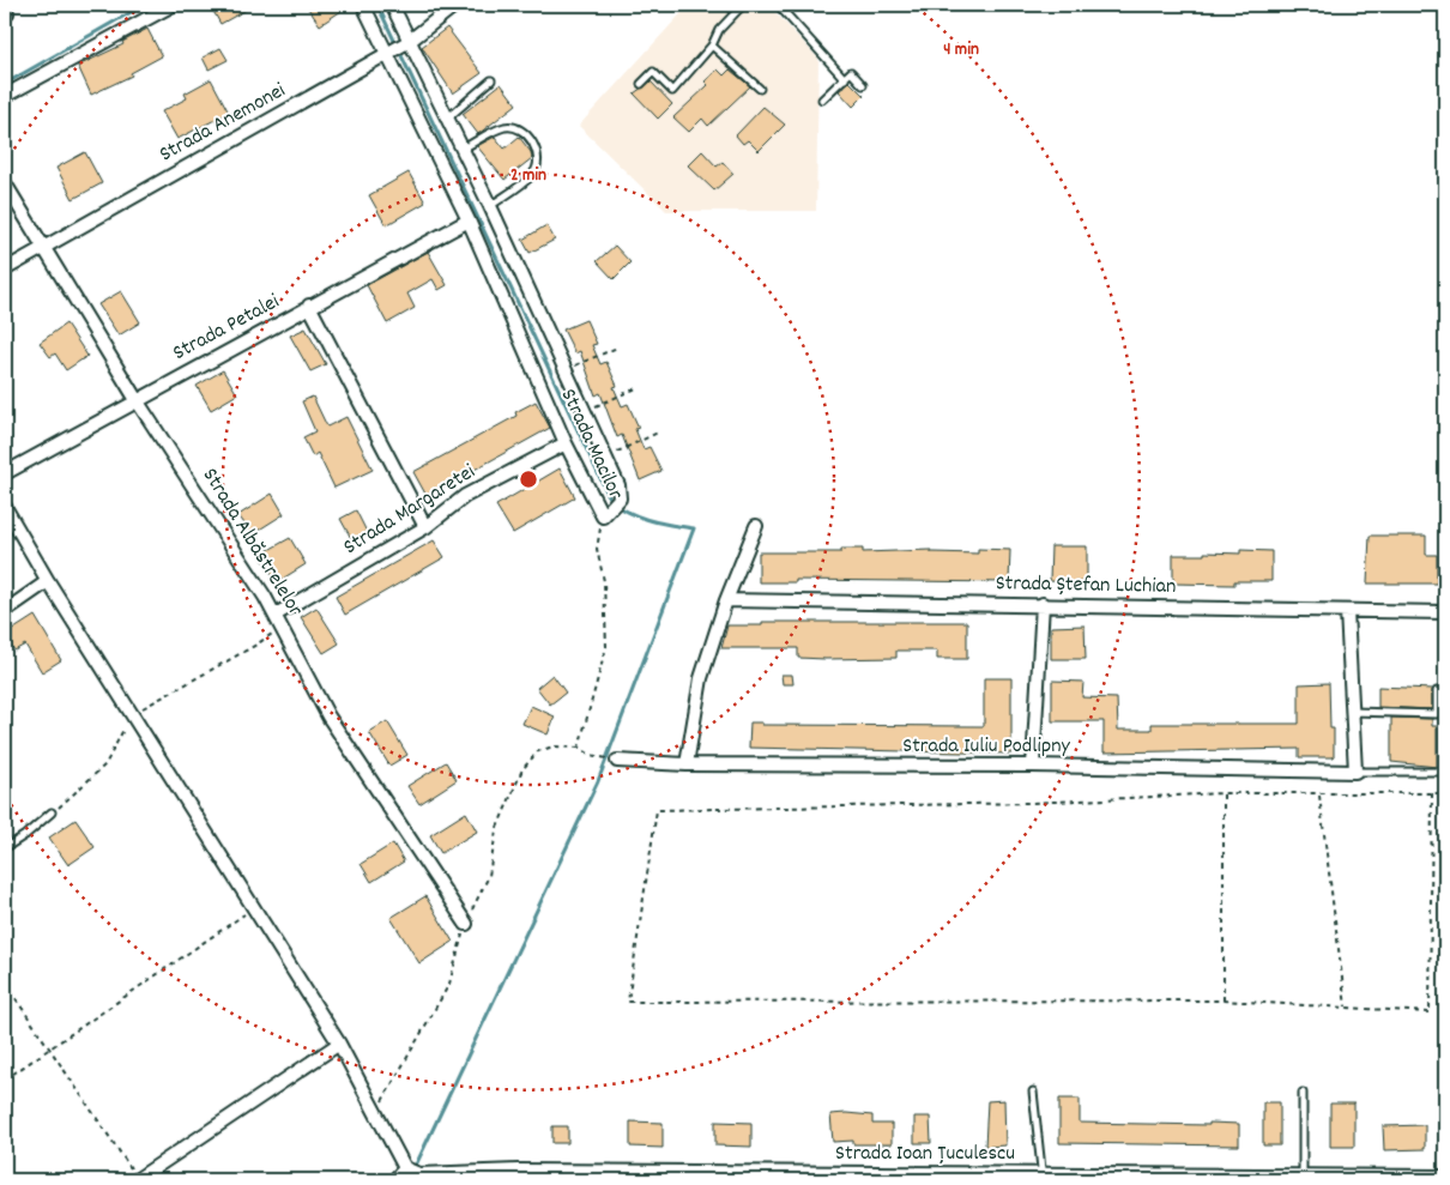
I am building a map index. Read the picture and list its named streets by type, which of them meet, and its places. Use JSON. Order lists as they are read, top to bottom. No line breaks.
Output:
{"streets":{"street":["Strada Anemonei","Strada Petalei","Strada Macilor","Strada Margaretei","Strada Albăstrelelor","Strada Ștefan Luchian","Strada Iuliu Podlipny","Strada Ioan Țuculescu"]},"crossings":[["Strada Anemonei","Strada Macilor"],["Strada Anemonei","Strada Albăstrelelor"],["Strada Petalei","Strada Macilor"],["Strada Petalei","Strada Albăstrelelor"],["Strada Macilor","Strada Margaretei"],["Strada Margaretei","Strada Albăstrelelor"]],"rings":["4 min","2 min"]}
